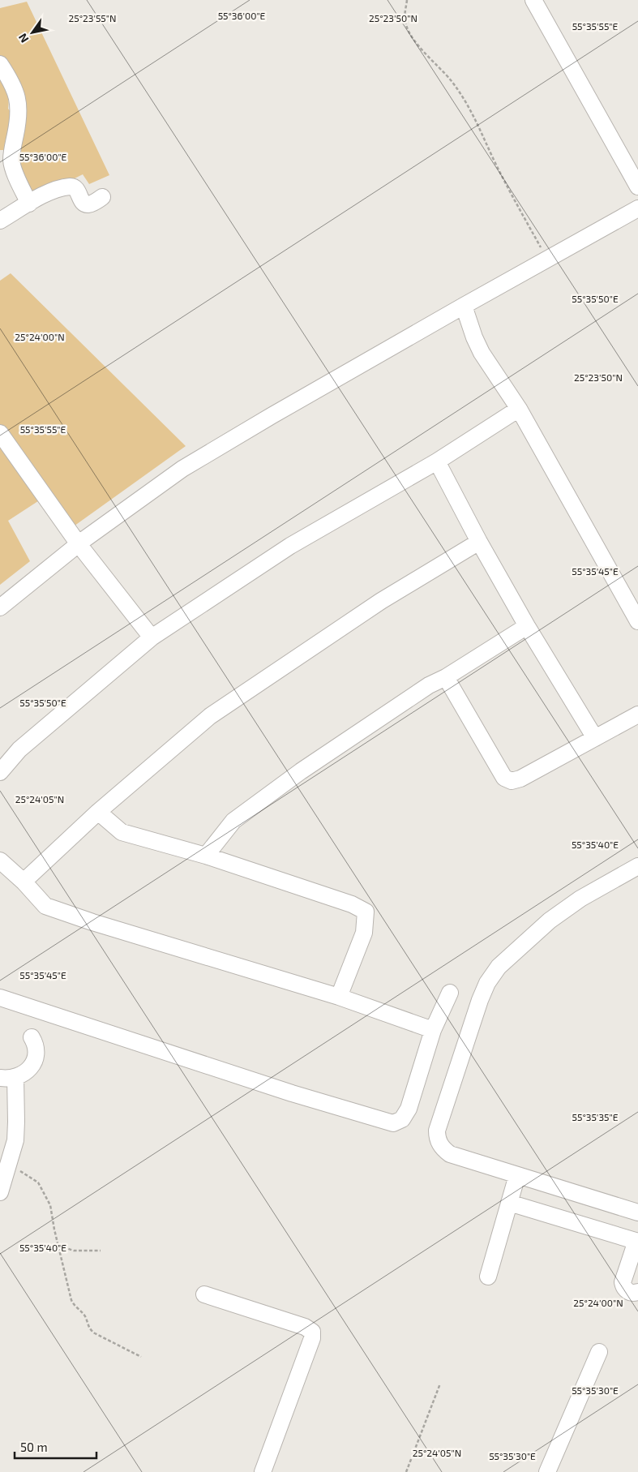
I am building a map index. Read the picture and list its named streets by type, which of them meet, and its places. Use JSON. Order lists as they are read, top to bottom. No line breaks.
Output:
{"scale_bar":"50 m","north":"bottom left","coordinates":["55°36'00\"E","25°23'55\"N","25°23'50\"N","55°35'55\"E","55°35'50\"E","25°24'00\"N","55°35'45\"E","25°24'05\"N","55°35'40\"E","55°35'35\"E","55°35'30\"E"]}
